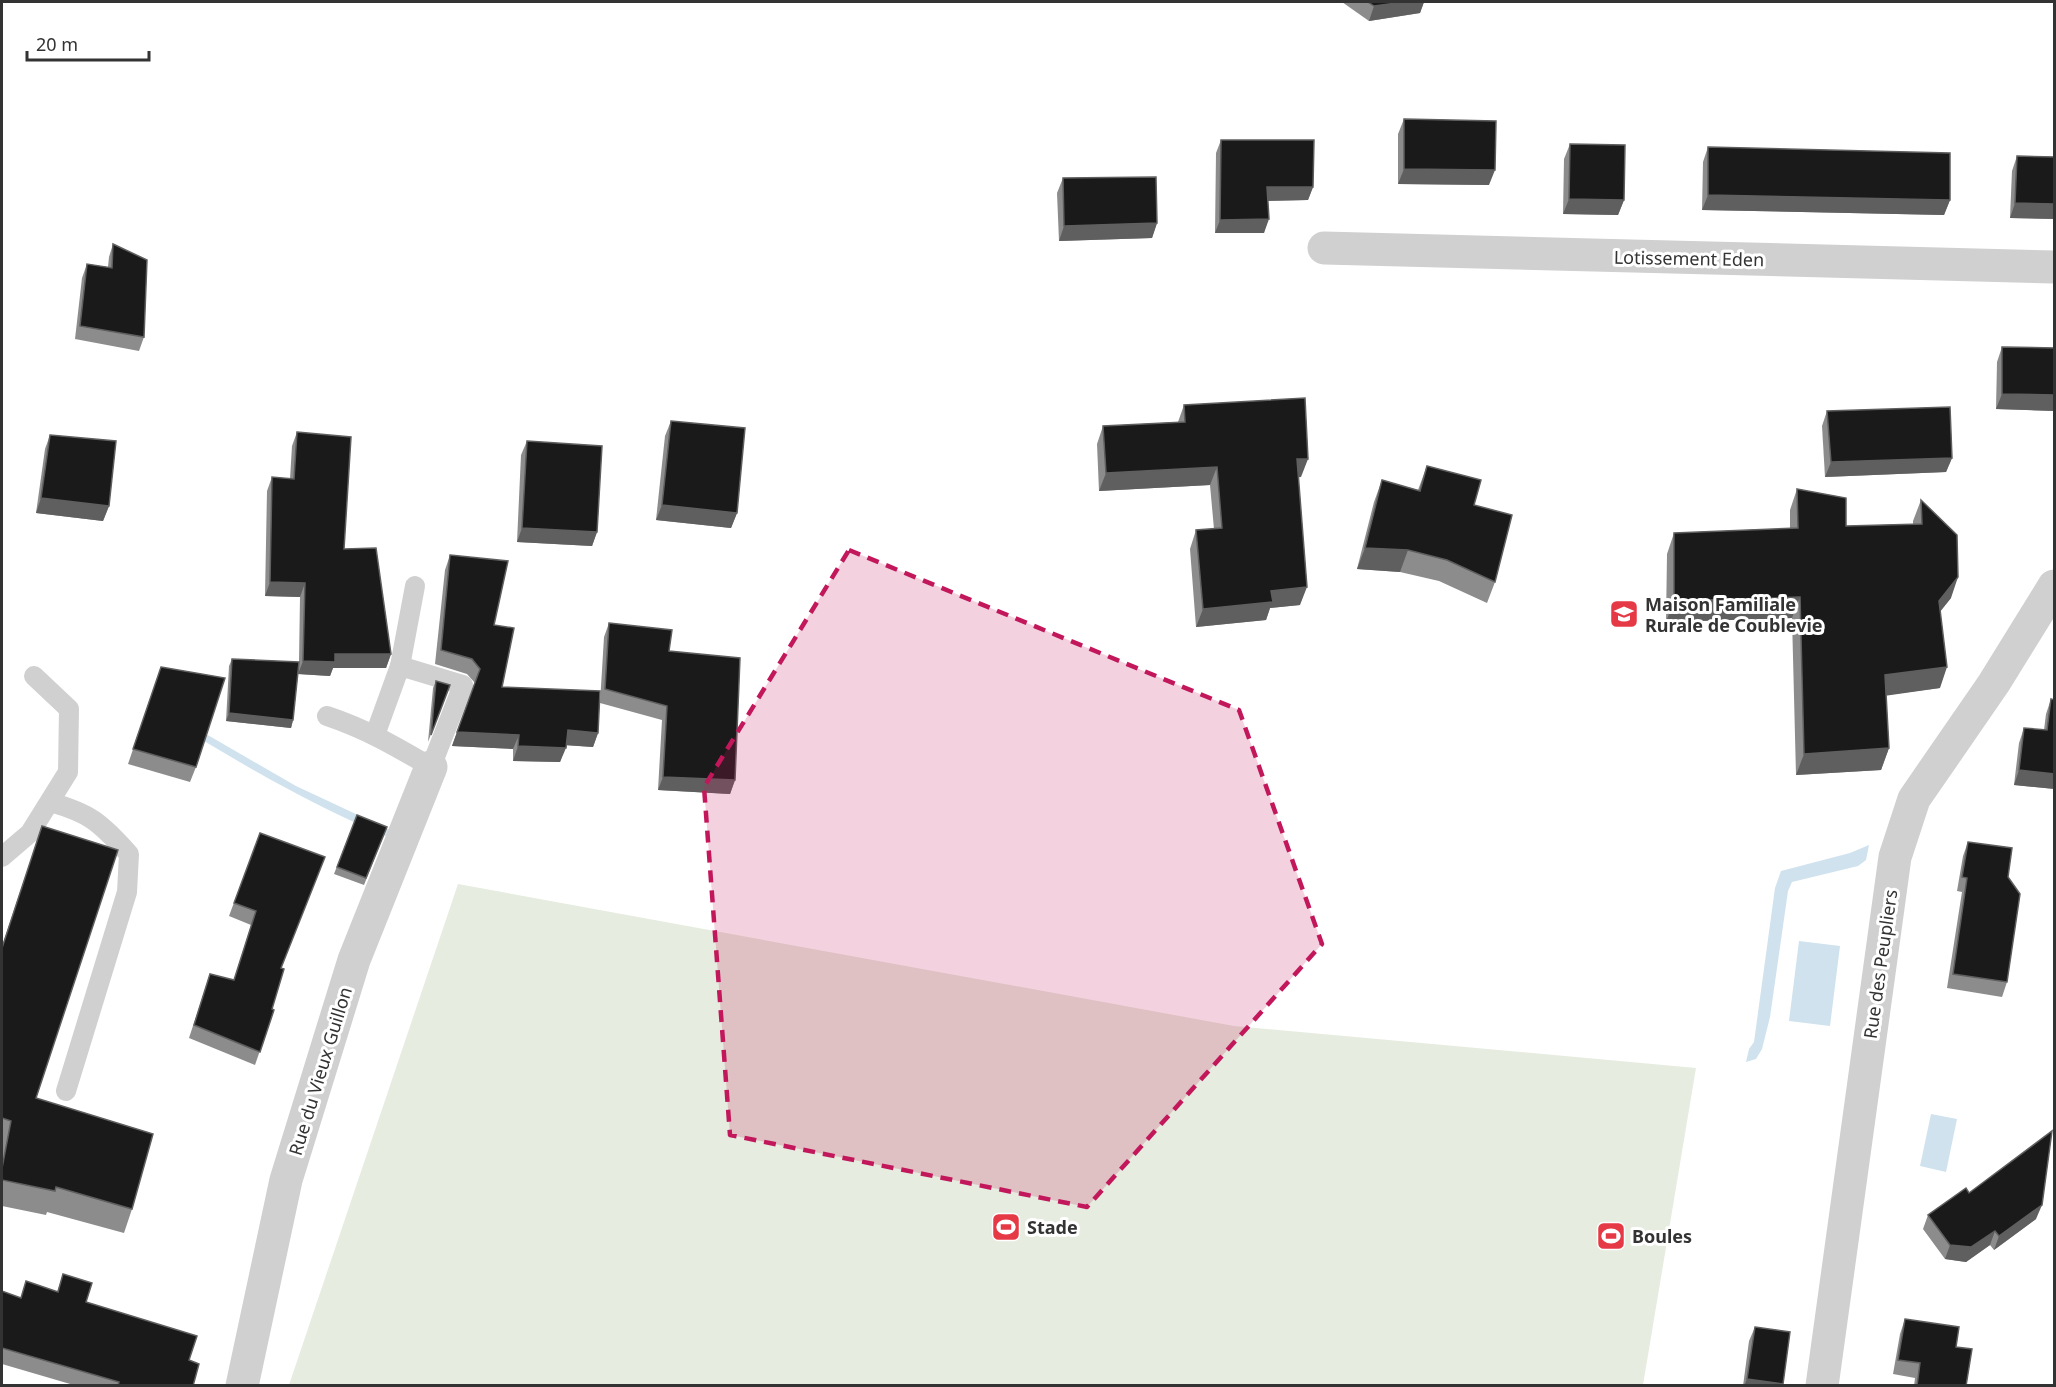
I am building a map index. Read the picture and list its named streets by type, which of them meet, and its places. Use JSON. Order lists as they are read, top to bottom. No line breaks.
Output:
{"streets":{"street":["Lotissement Eden","Rue des Peupliers","Rue du Vieux Guillon"]},"places":{"school or university":["Maison Familiale Rurale de Coublevie"],"sports":["Stade","Boules"]},"scale_bar":"20 m"}
